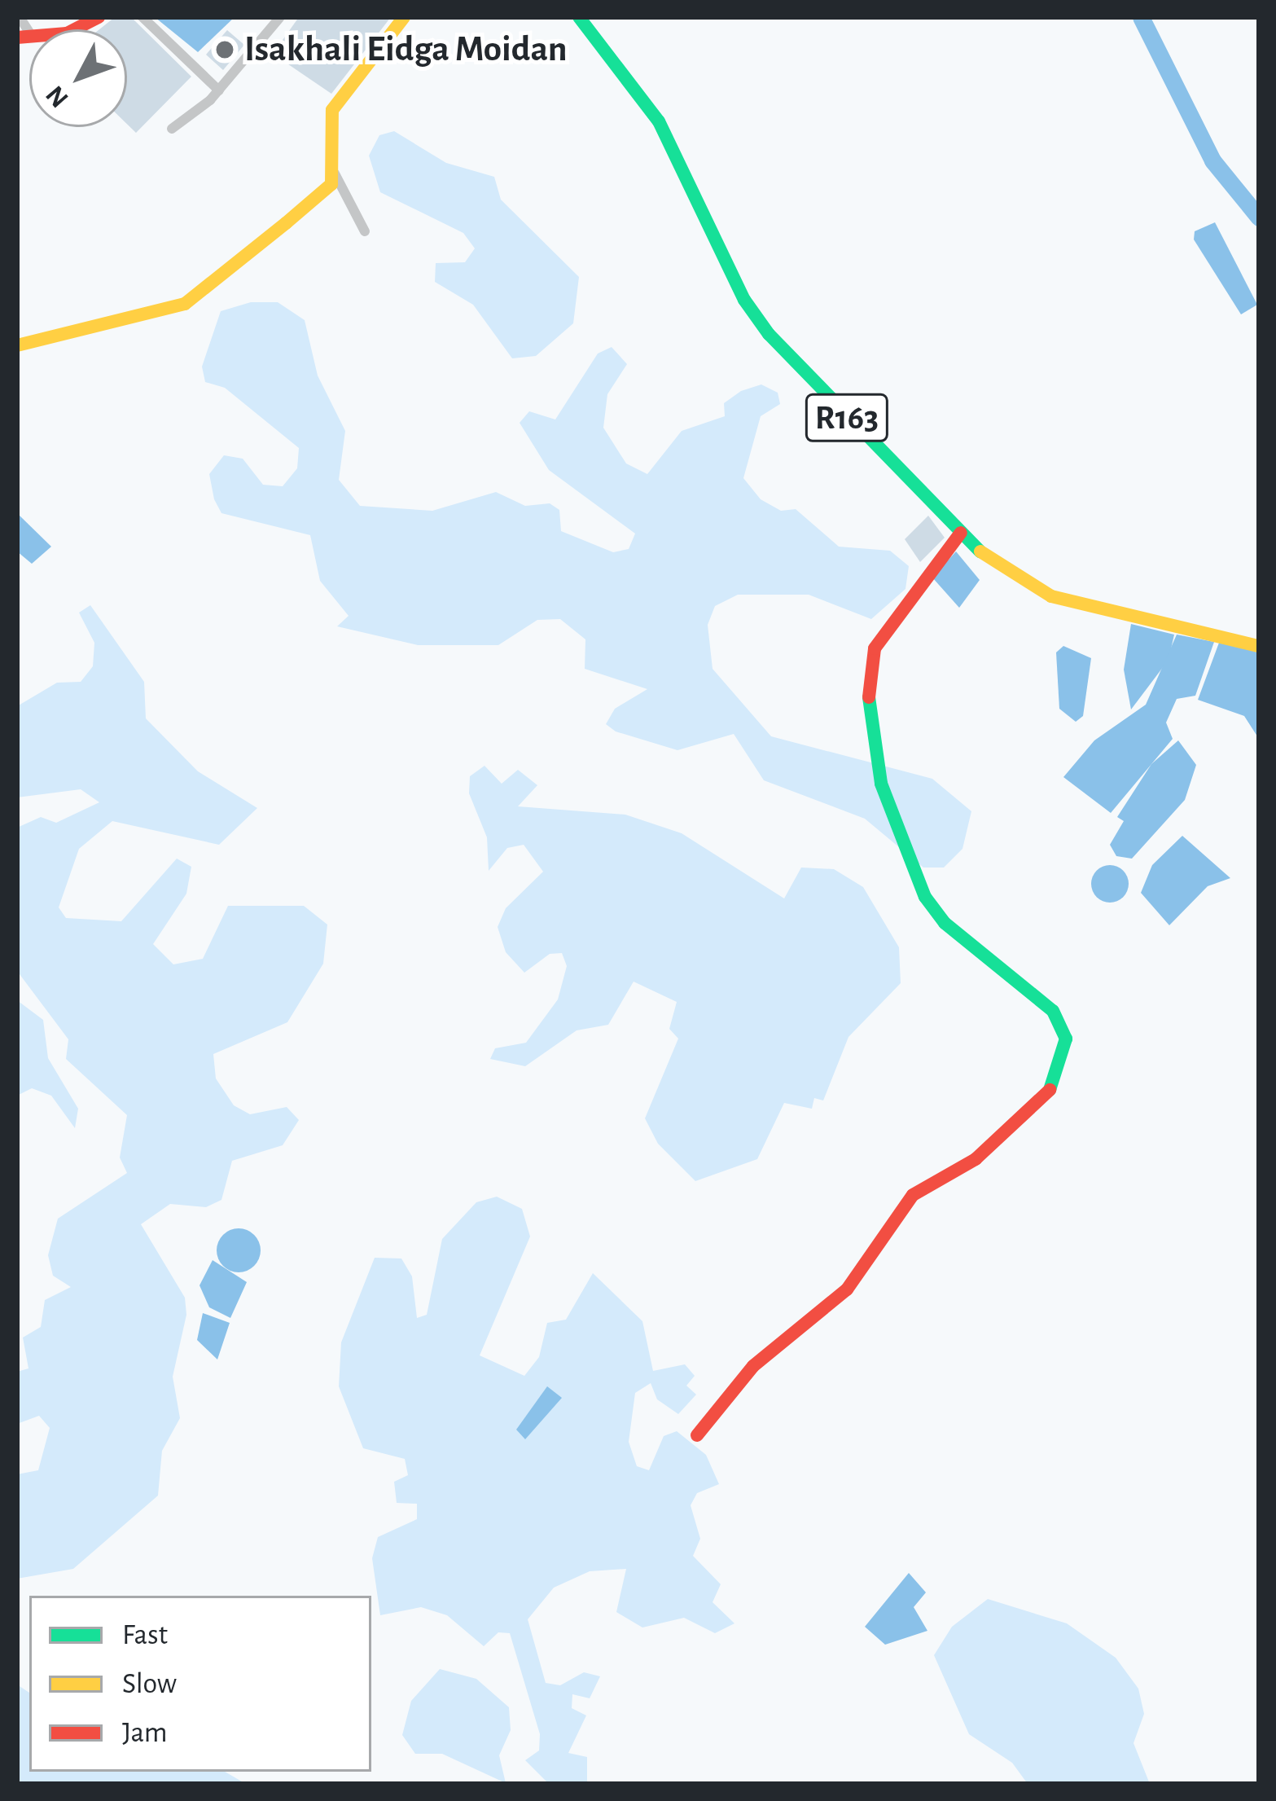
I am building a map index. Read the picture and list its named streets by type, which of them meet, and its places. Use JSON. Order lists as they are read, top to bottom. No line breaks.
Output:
{"streets":{"street":["R163"]},"places":["Isakhali Eidga Moidan"],"legend":["Fast","Slow","Jam"],"north":"bottom left"}
